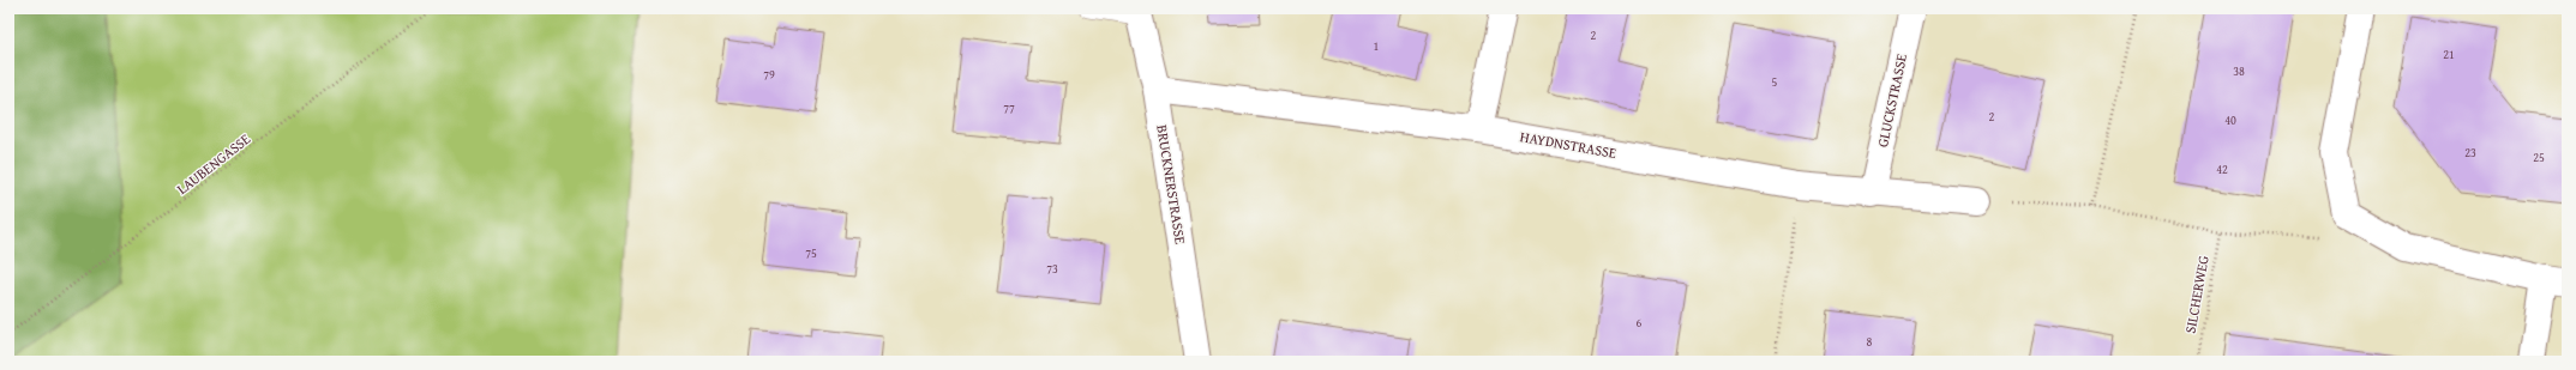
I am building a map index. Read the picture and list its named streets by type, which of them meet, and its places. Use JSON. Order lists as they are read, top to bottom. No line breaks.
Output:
{"streets":{"street":["GLUCKSTRASSE","HAYDNSTRASSE","BRUCKNERSTRASSE"],"path":["LAUBENGASSE","SILCHERWEG"]},"crossings":[["GLUCKSTRASSE","HAYDNSTRASSE"],["HAYDNSTRASSE","BRUCKNERSTRASSE"]],"house_numbers":["2","1","21","38","79","5","77","2","40","23","25","42","75","73","6","8"]}
